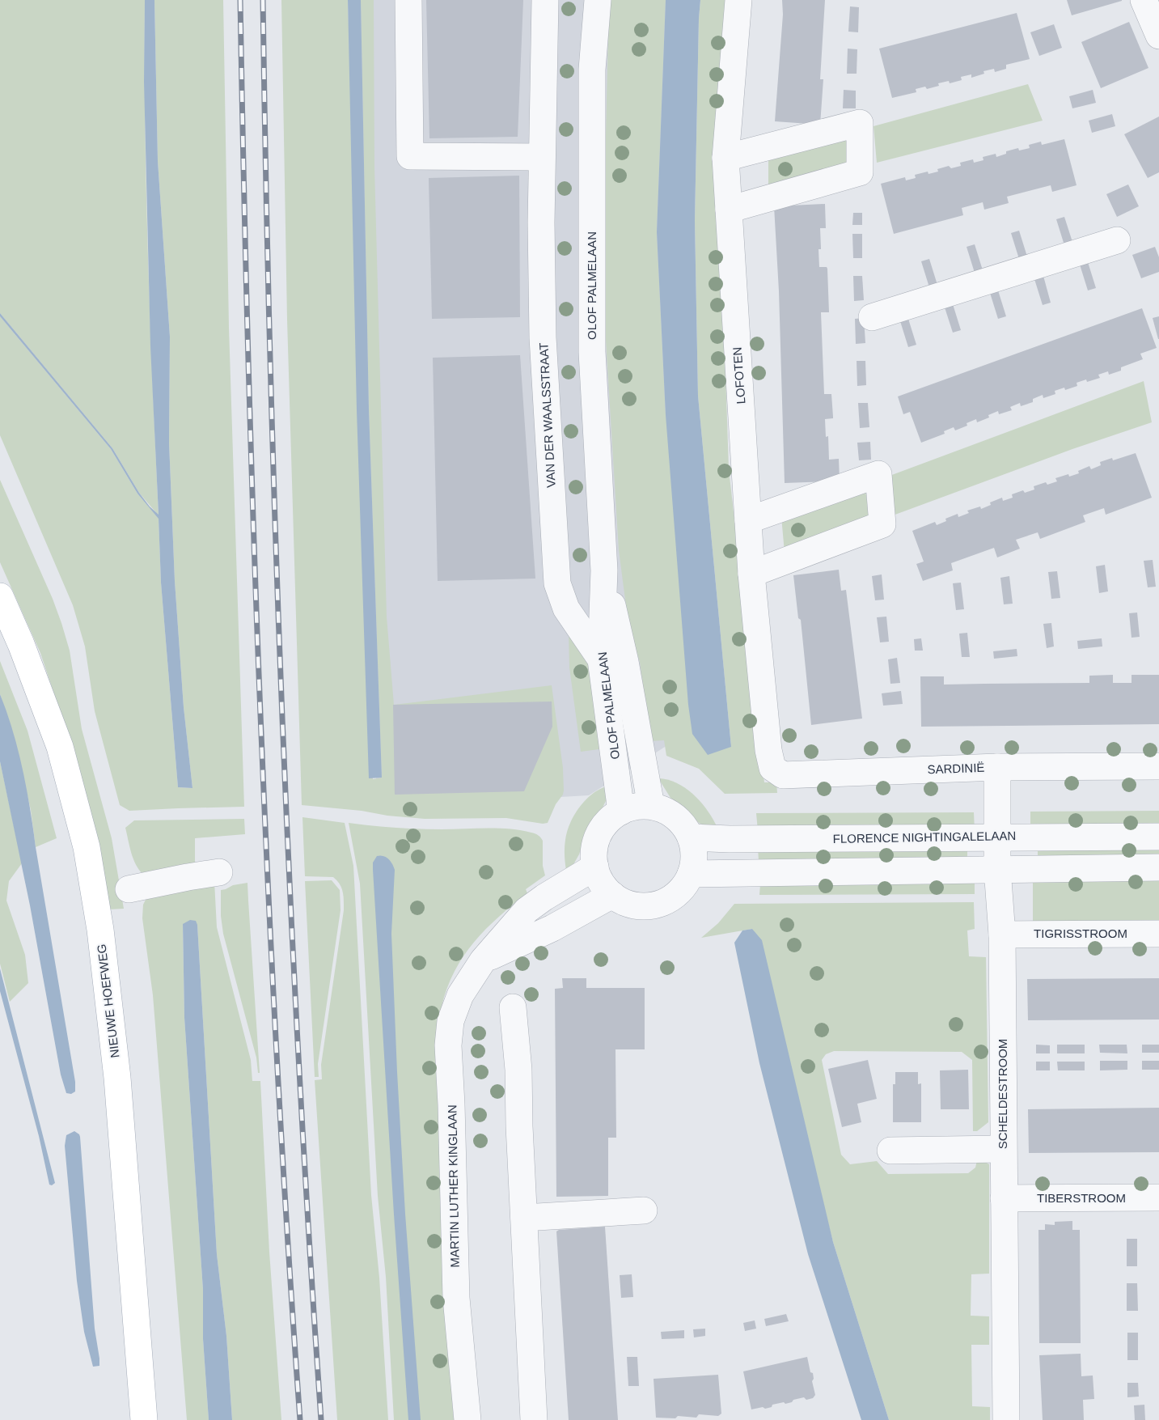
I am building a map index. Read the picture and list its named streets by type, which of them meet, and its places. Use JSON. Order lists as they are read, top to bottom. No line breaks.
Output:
{"streets":{"main road":["NIEUWE HOEFWEG"],"street":["OLOF PALMELAAN","LOFOTEN","VAN DER WAALSSTRAAT","SARDINIË","FLORENCE NIGHTINGALELAAN","TIGRISSTROOM","SCHELDESTROOM","MARTIN LUTHER KINGLAAN","TIBERSTROOM"]},"crossings":[["OLOF PALMELAAN","VAN DER WAALSSTRAAT"],["OLOF PALMELAAN","FLORENCE NIGHTINGALELAAN"],["OLOF PALMELAAN","MARTIN LUTHER KINGLAAN"],["LOFOTEN","SARDINIË"],["SARDINIË","SCHELDESTROOM"],["FLORENCE NIGHTINGALELAAN","SCHELDESTROOM"],["FLORENCE NIGHTINGALELAAN","MARTIN LUTHER KINGLAAN"],["TIGRISSTROOM","SCHELDESTROOM"],["SCHELDESTROOM","TIBERSTROOM"]]}
